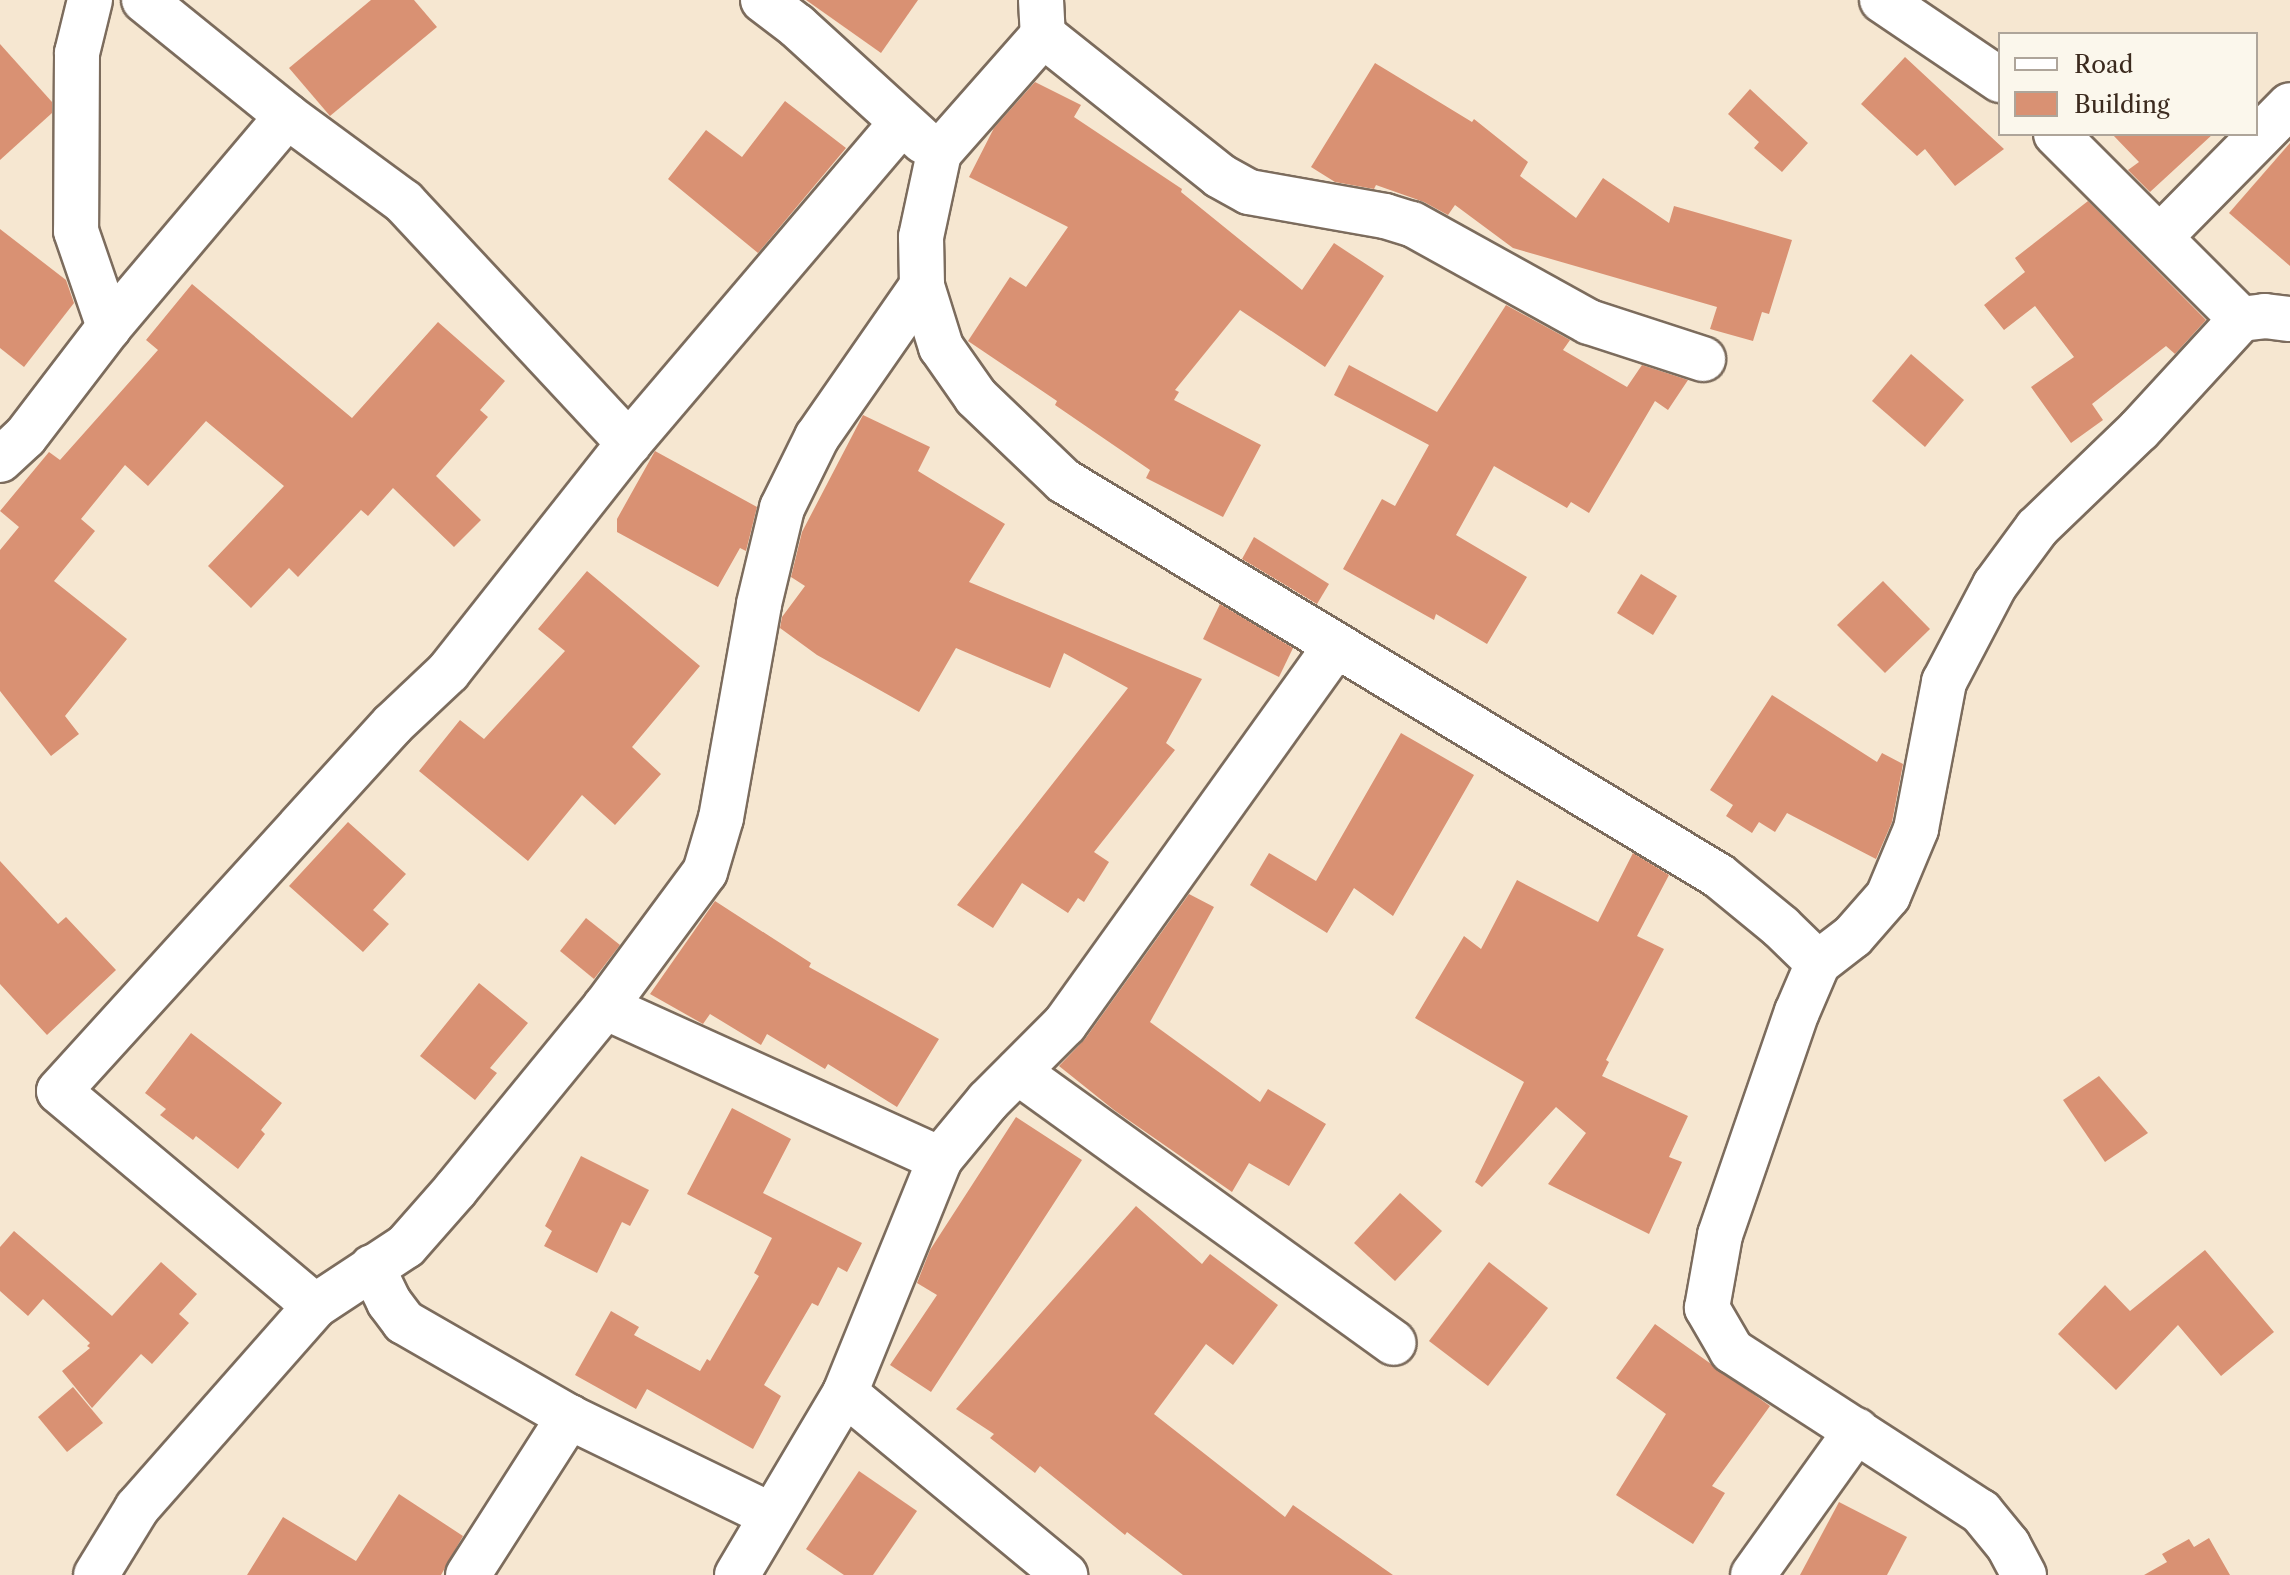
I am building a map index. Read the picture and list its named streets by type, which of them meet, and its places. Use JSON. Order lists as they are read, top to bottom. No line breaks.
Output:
{"legend":["Road","Building"]}
